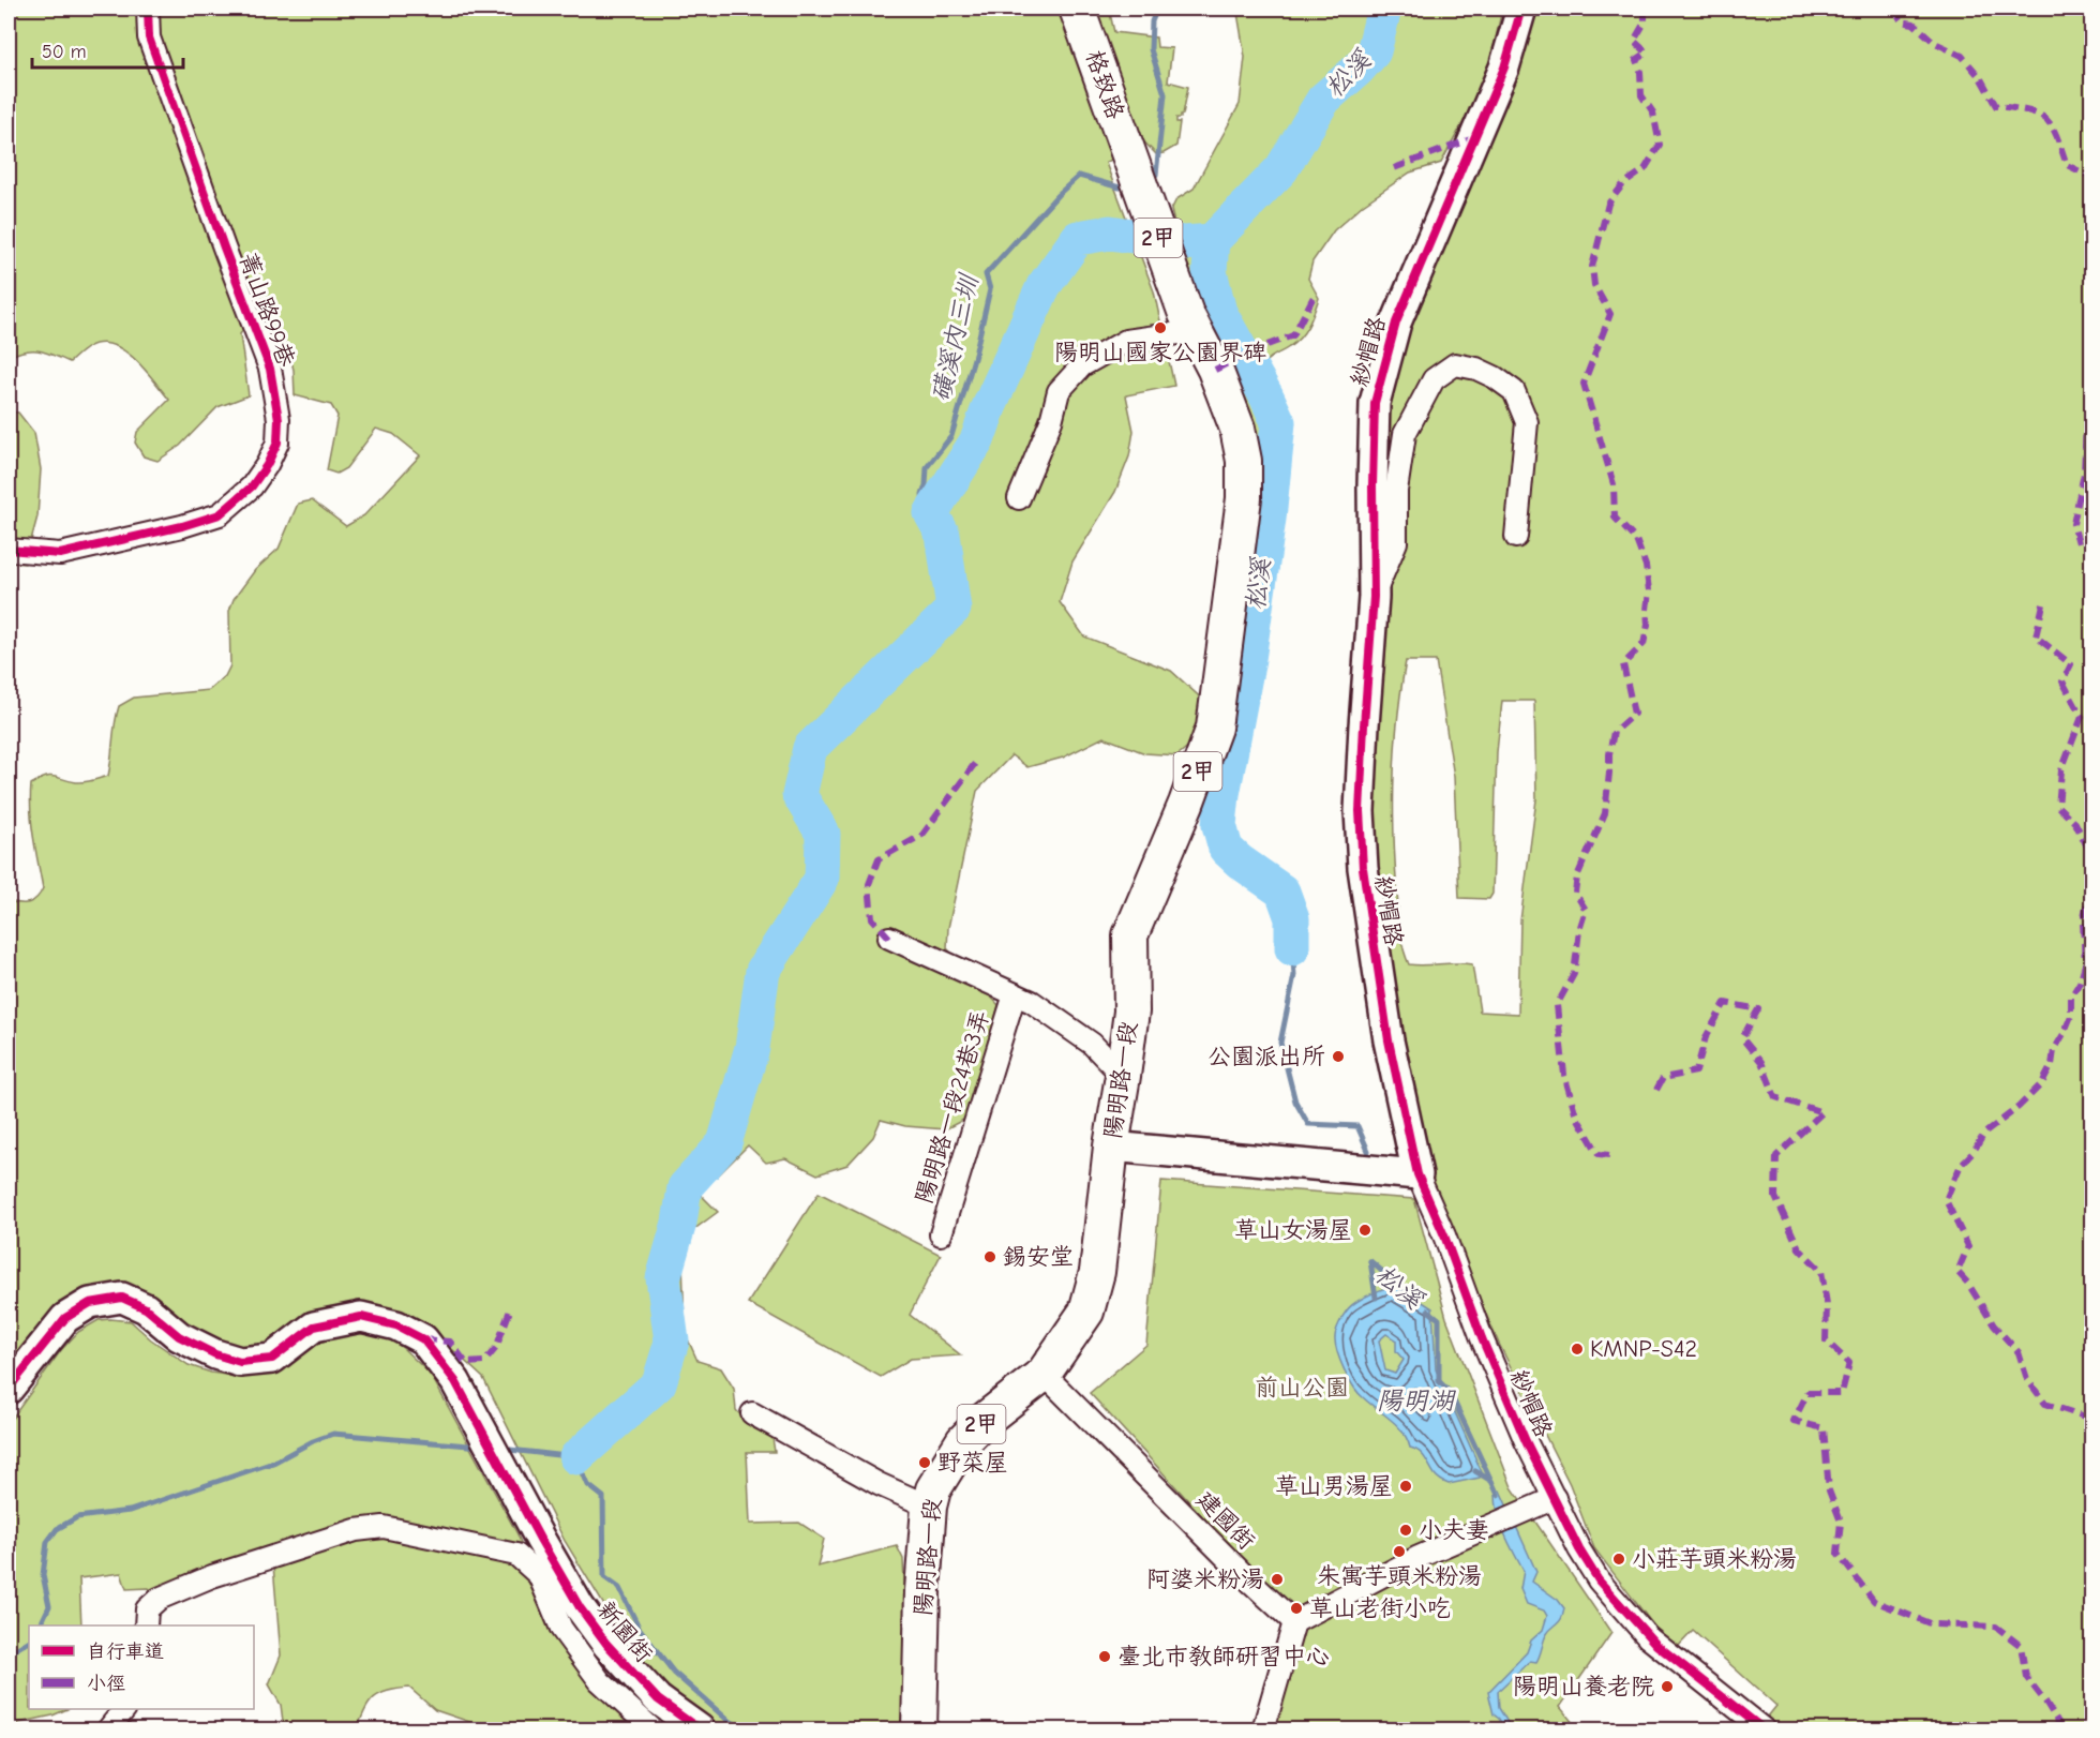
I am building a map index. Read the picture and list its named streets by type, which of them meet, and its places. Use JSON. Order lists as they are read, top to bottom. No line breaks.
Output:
{"streets":{"main road":["格致路","2甲","陽明路一段"],"street":["菁山路99巷","紗帽路","陽明路一段24巷3弄","建國街","新園街"]},"crossings":[["格致路","陽明路一段"],["陽明路一段","建國街"]],"water":["松溪","磺溪內三圳","陽明湖"],"parks":["前山公園"],"places":["陽明山國家公園界碑","公園派出所","草山女湯屋","錫安堂","KMNP-S42","野菜屋","草山男湯屋","小夫妻","朱寓芋頭米粉湯","小莊芋頭米粉湯","阿婆米粉湯","草山老街小吃","臺北市教師研習中心","陽明山養老院"],"legend":["自行車道","小徑"],"scale_bar":"50 m"}
